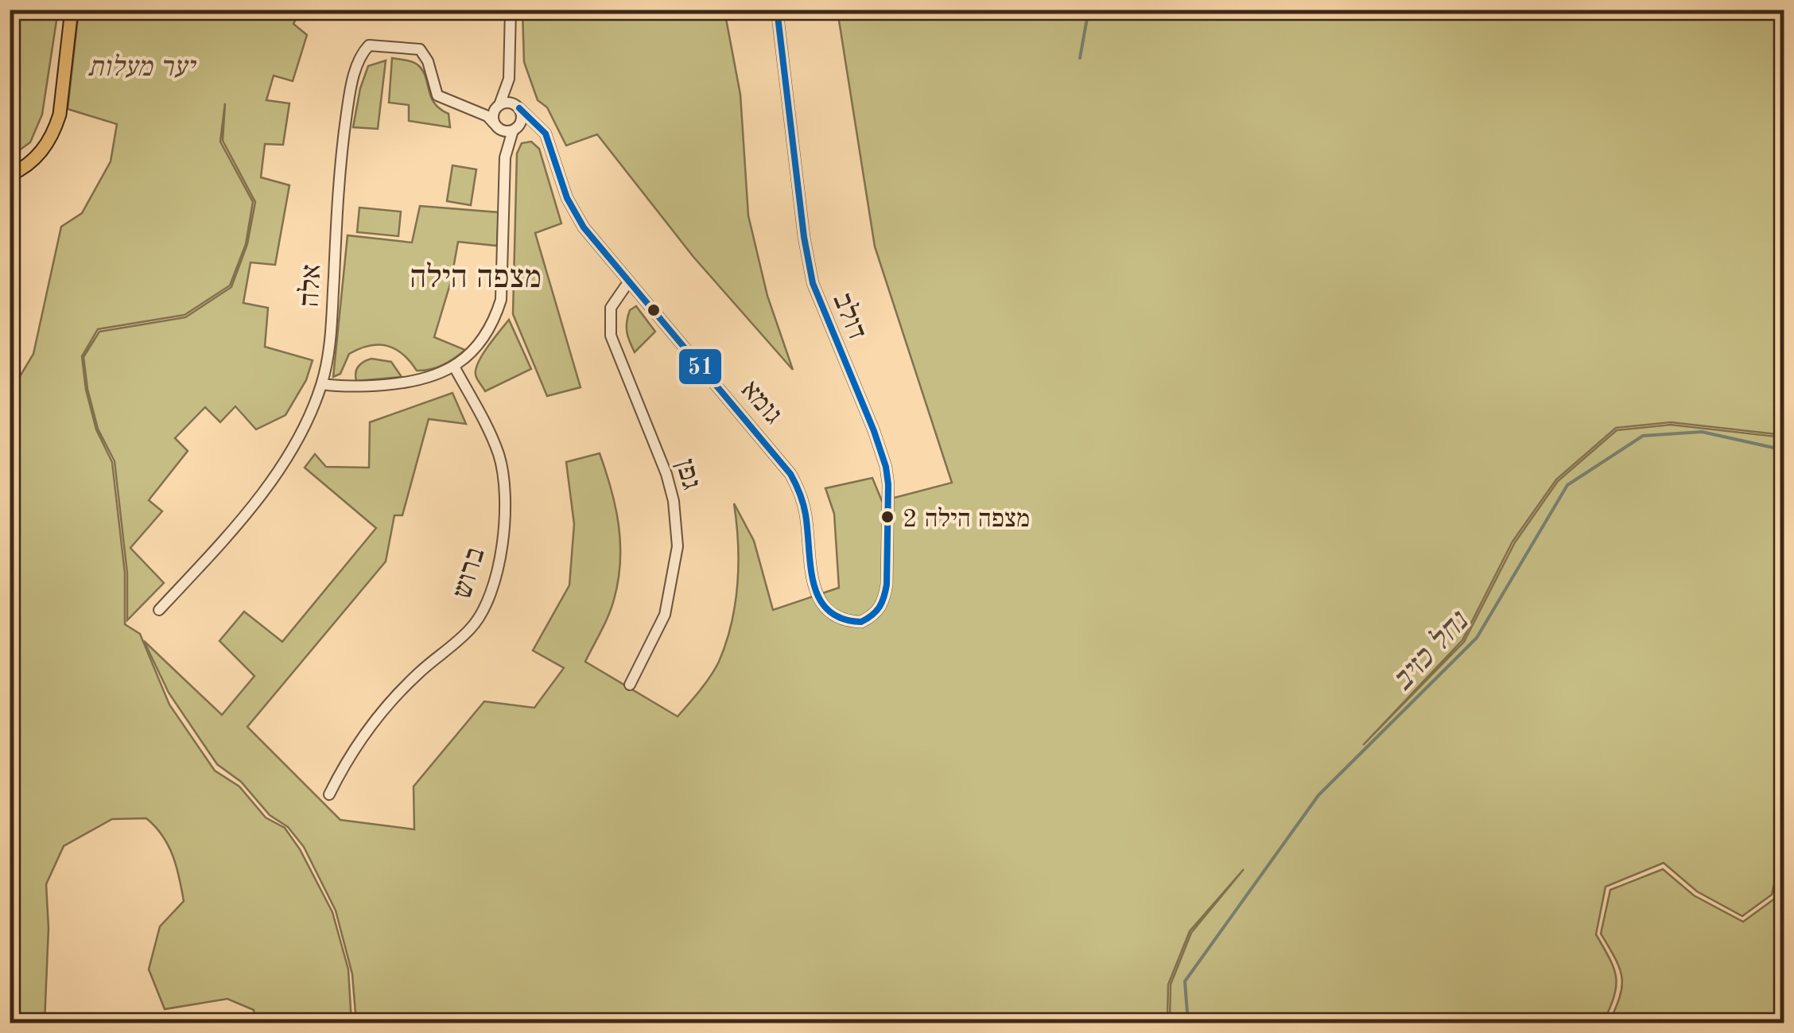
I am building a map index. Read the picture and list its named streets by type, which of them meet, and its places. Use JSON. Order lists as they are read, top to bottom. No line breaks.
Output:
{"streets":{"street":["אלה","דולב","גומא","גפן","ברוש"]},"crossings":[["דולב","גומא"],["גומא","גפן"]],"districts":["מצפה הילה"],"water":["נחל כזיב"],"parks":["יער מעלות"],"places":["מצפה הילה 2"],"lines":["transit line 51"]}
